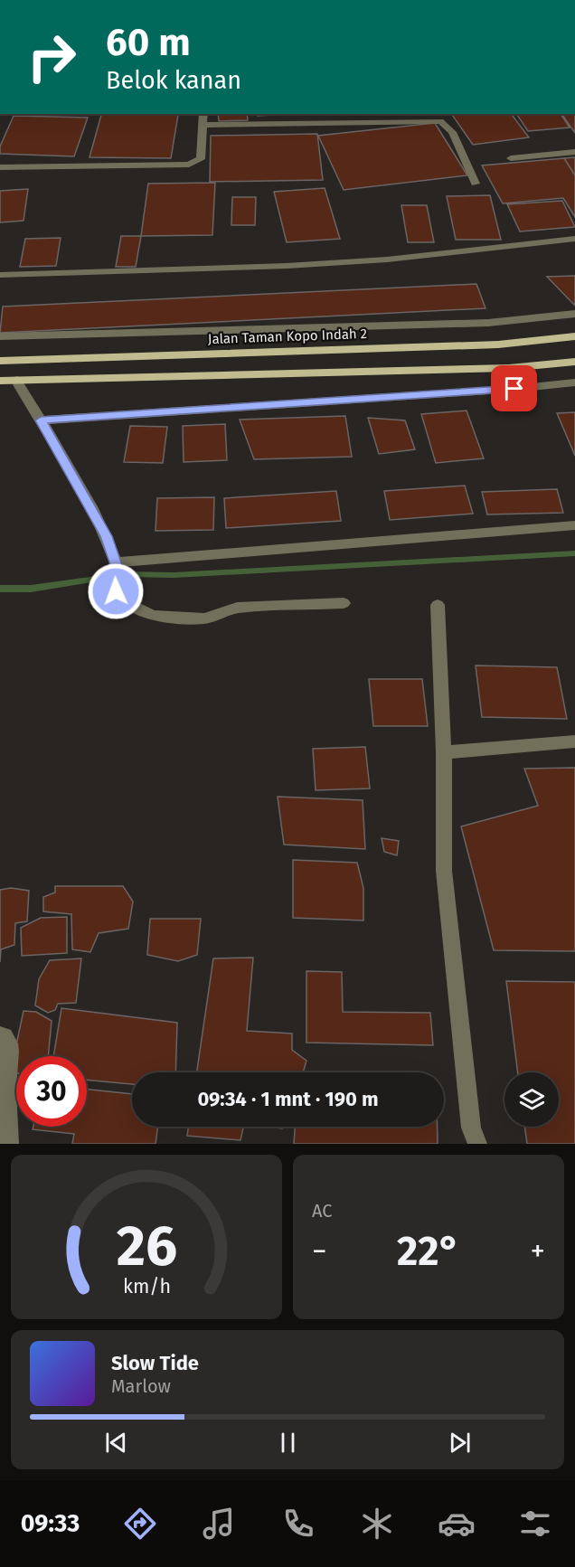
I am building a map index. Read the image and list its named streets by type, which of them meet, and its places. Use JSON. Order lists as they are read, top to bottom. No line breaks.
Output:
{"streets":{"main road":["Jalan Taman Kopo Indah 2"]},"page":{"turn":["60 m","Belok kanan"],"limit":"30","trip":"09:34 · 1 mnt · 190 m","tile":"AC","heat":["−","22°","+"],"song":["Slow Tide","Marlow"],"tabs":"09:33","gauge":["26","km/h"]}}
